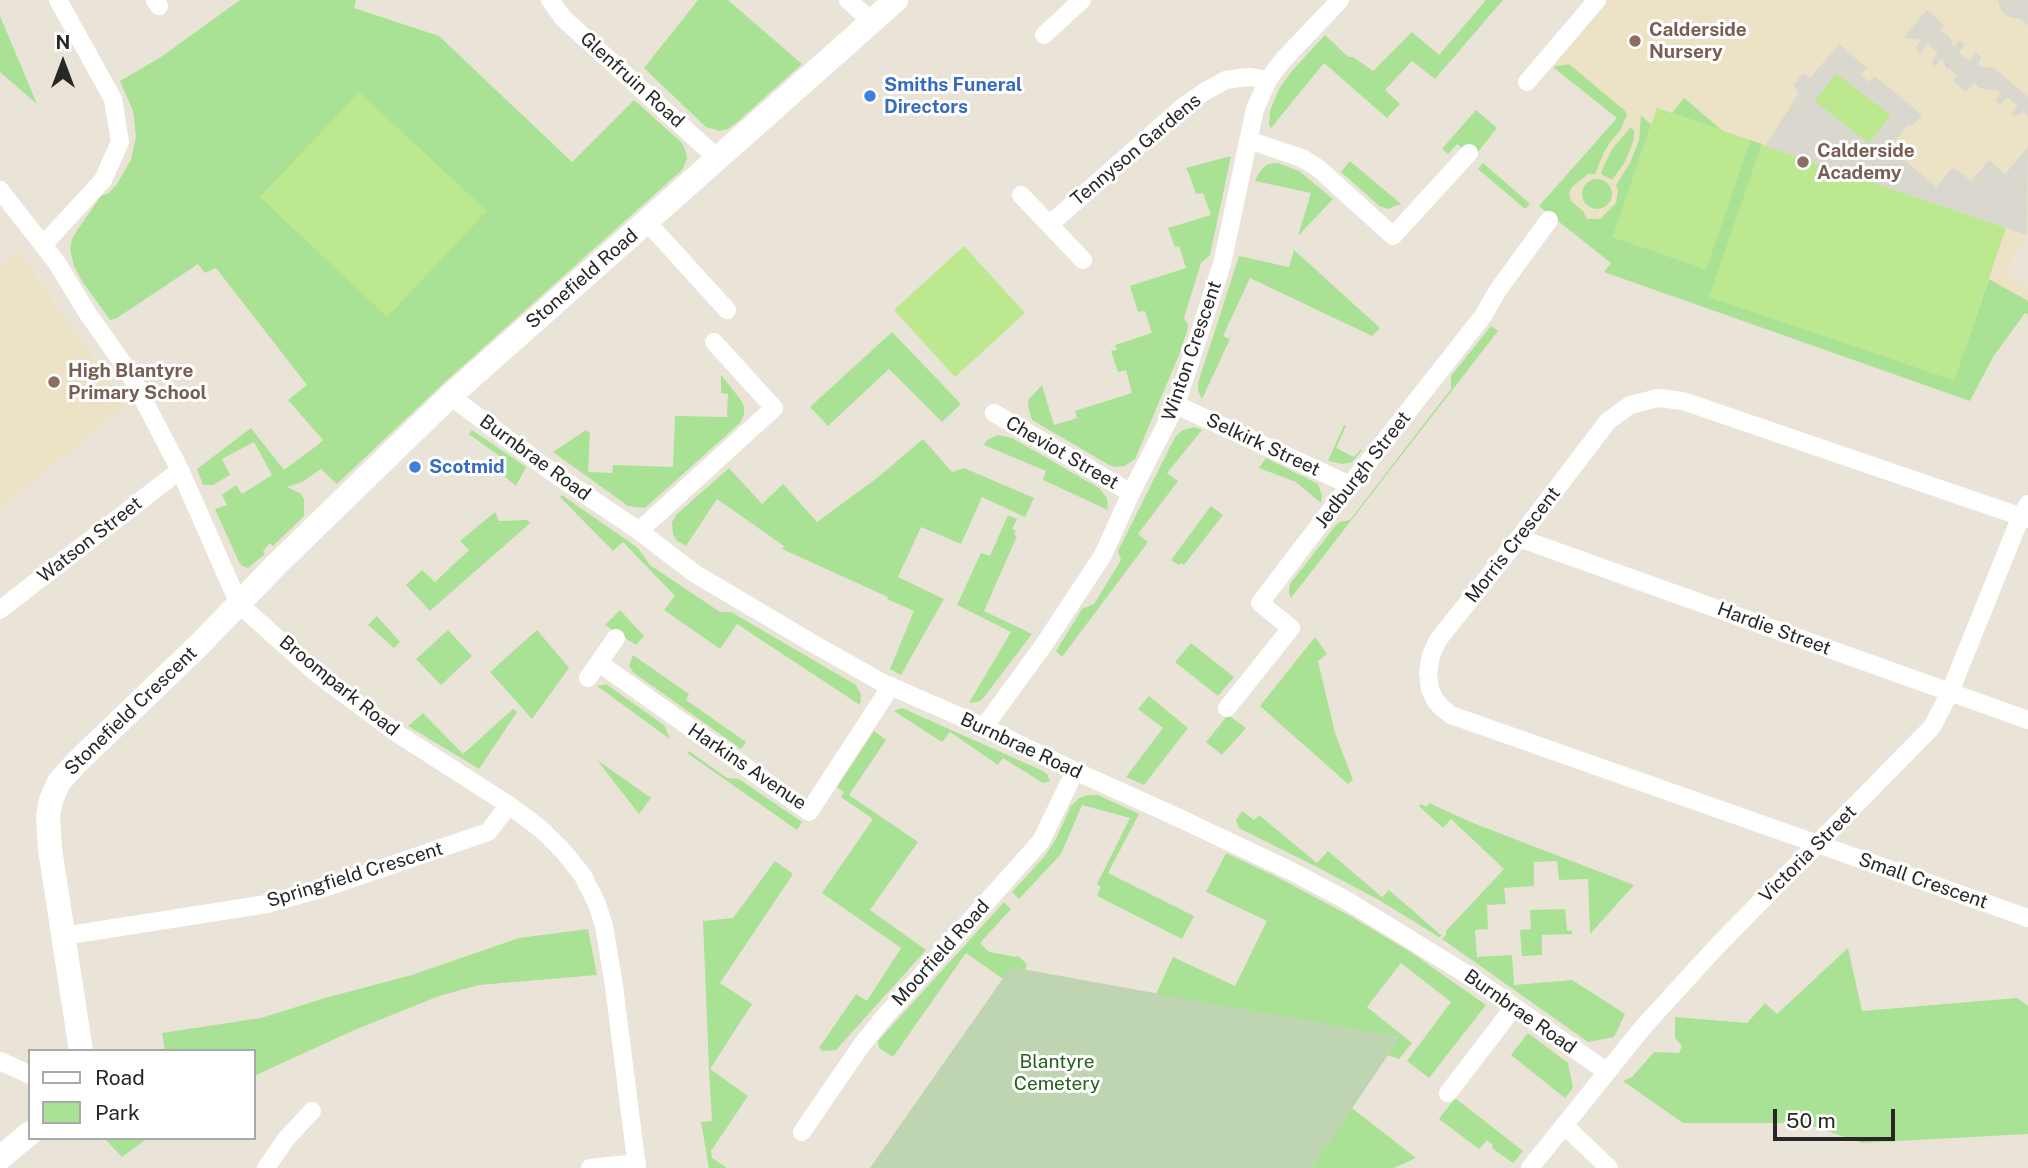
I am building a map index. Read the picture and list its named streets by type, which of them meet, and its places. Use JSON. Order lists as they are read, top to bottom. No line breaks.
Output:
{"streets":{"street":["Glenfruin Road","Tennyson Gardens","Stonefield Road","Winton Crescent","Selkirk Street","Cheviot Street","Burnbrae Road","Jedburgh Street","Watson Street","Morris Crescent","Hardie Street","Broompark Road","Stonefield Crescent","Harkins Avenue","Victoria Street","Springfield Crescent","Small Crescent","Moorfield Road"]},"crossings":[["Glenfruin Road","Stonefield Road"],["Tennyson Gardens","Winton Crescent"],["Stonefield Road","Burnbrae Road"],["Stonefield Road","Stonefield Crescent"],["Winton Crescent","Selkirk Street"],["Winton Crescent","Cheviot Street"],["Winton Crescent","Burnbrae Road"],["Selkirk Street","Jedburgh Street"],["Burnbrae Road","Harkins Avenue"],["Burnbrae Road","Victoria Street"],["Burnbrae Road","Moorfield Road"],["Watson Street","Broompark Road"],["Morris Crescent","Hardie Street"],["Morris Crescent","Victoria Street"],["Morris Crescent","Small Crescent"],["Hardie Street","Victoria Street"],["Broompark Road","Stonefield Crescent"],["Broompark Road","Springfield Crescent"],["Stonefield Crescent","Springfield Crescent"],["Victoria Street","Small Crescent"]],"parks":["Blantyre Cemetery"],"places":["Calderside Nursery","Smiths Funeral Directors","Calderside Academy","High Blantyre Primary School","Scotmid"],"legend":["Road","Park"],"scale_bar":"50 m","north":"top"}
